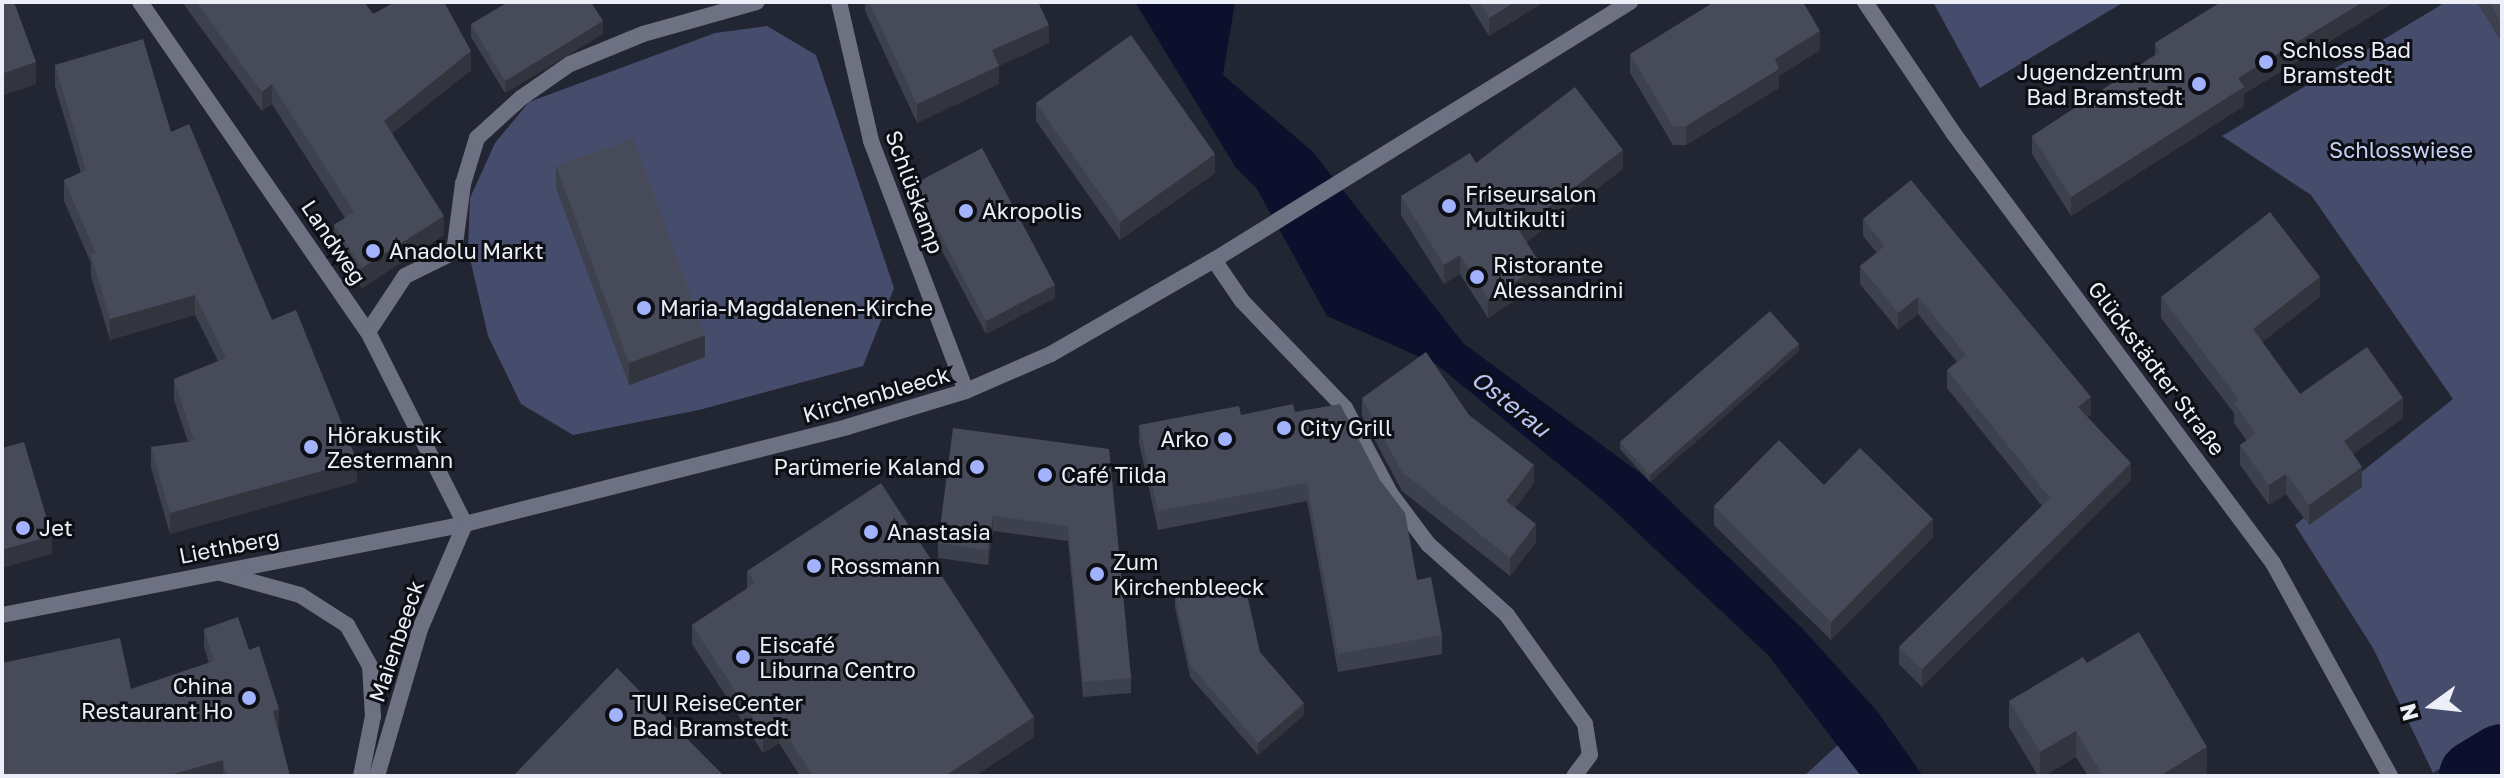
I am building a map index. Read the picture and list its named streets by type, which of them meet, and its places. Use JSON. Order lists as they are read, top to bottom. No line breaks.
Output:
{"streets":{"street":["Schlüskamp","Landweg","Glückstädter Straße","Kirchenbleeck","Liethberg","Maienbeeck"]},"crossings":[["Schlüskamp","Kirchenbleeck"],["Landweg","Kirchenbleeck"],["Landweg","Liethberg"],["Landweg","Maienbeeck"],["Kirchenbleeck","Liethberg"],["Kirchenbleeck","Maienbeeck"],["Liethberg","Maienbeeck"]],"water":["Osterau"],"parks":["Schlosswiese"],"places":["Schloss Bad Bramstedt","Jugendzentrum Bad Bramstedt","Friseursalon Multikulti","Akropolis","Anadolu Markt","Ristorante Alessandrini","Maria-Magdalenen-Kirche","City Grill","Arko","Hörakustik Zestermann","Parümerie Kaland","Café Tilda","Jet","Anastasia","Rossmann","Zum Kirchenbleeck","Eiscafé Liburna Centro","China Restaurant Ho","TUI ReiseCenter Bad Bramstedt"],"north":"left"}
